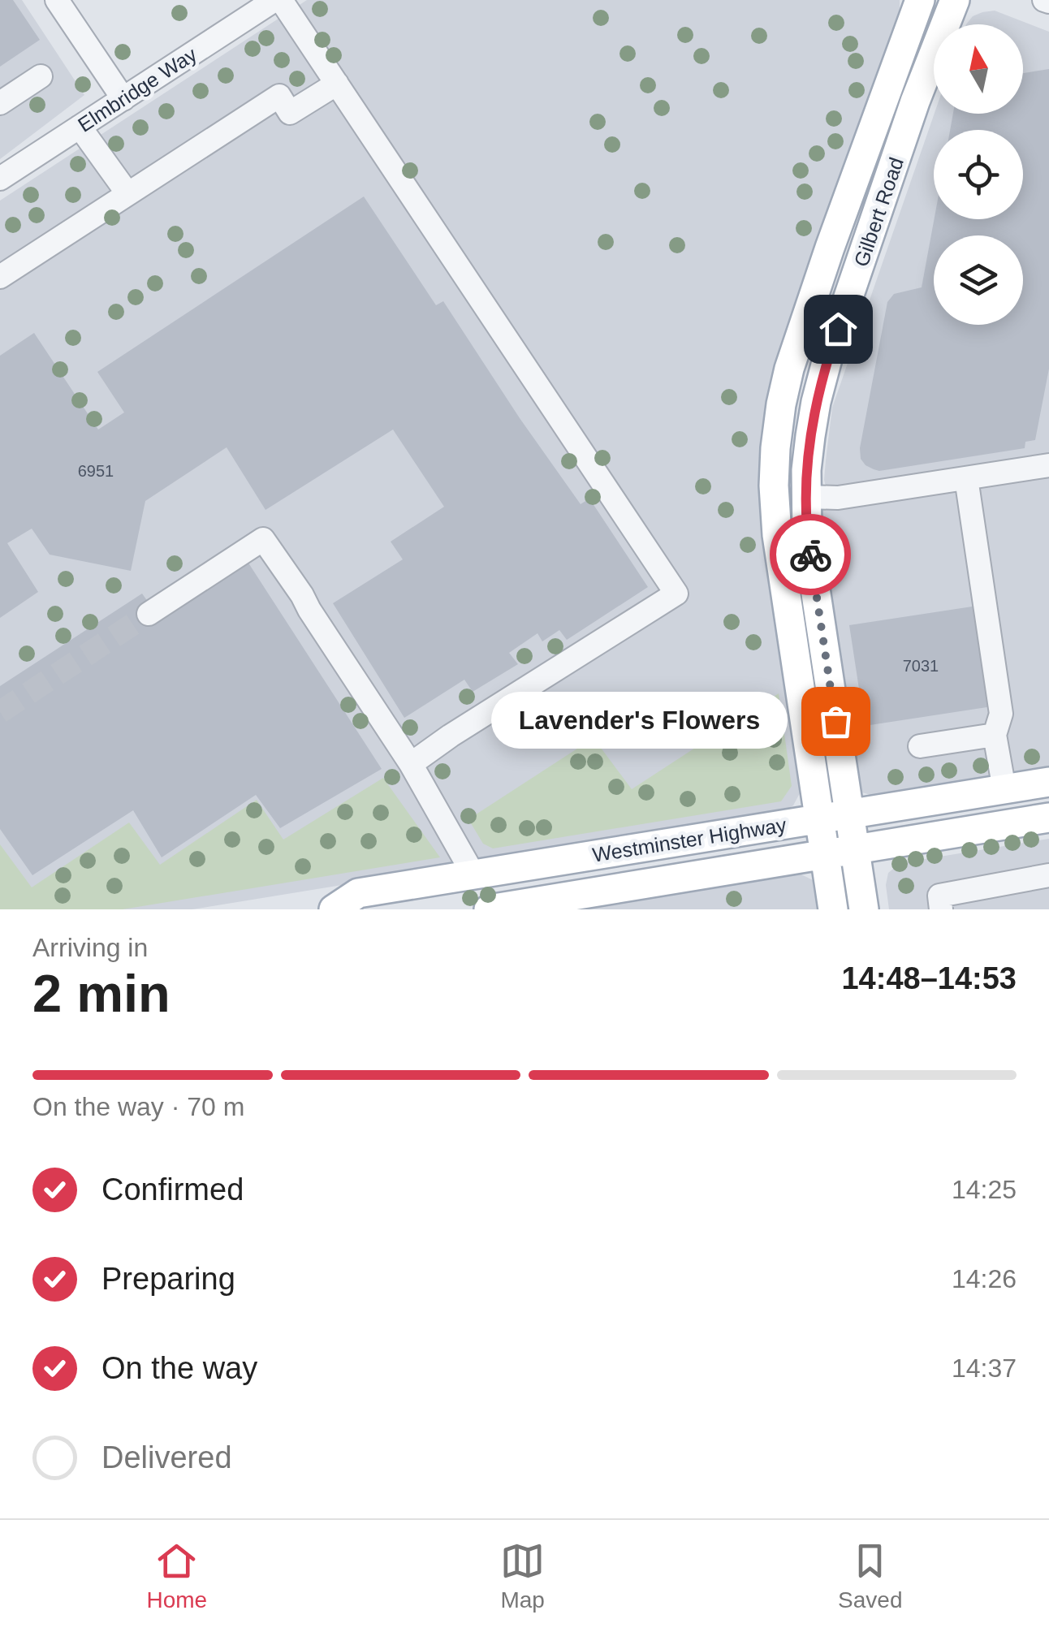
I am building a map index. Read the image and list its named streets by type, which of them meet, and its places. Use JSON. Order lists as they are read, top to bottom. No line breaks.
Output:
{"streets":{"main road":["Gilbert Road","Westminster Highway"],"street":["Elmbridge Way"]},"crossings":[["Gilbert Road","Westminster Highway"]],"places":["Lavender's Flowers"],"house_numbers":["6951","7031"],"north":"top","page":{"bubble":"Lavender's Flowers","heading":["2 min","Arriving in","14:48–14:53"],"bar":"On the way · 70 m","list":[["Confirmed","14:25"],["Preparing","14:26"],["On the way","14:37"],"Delivered"],"tabs":["Home","Map","Saved"]}}
